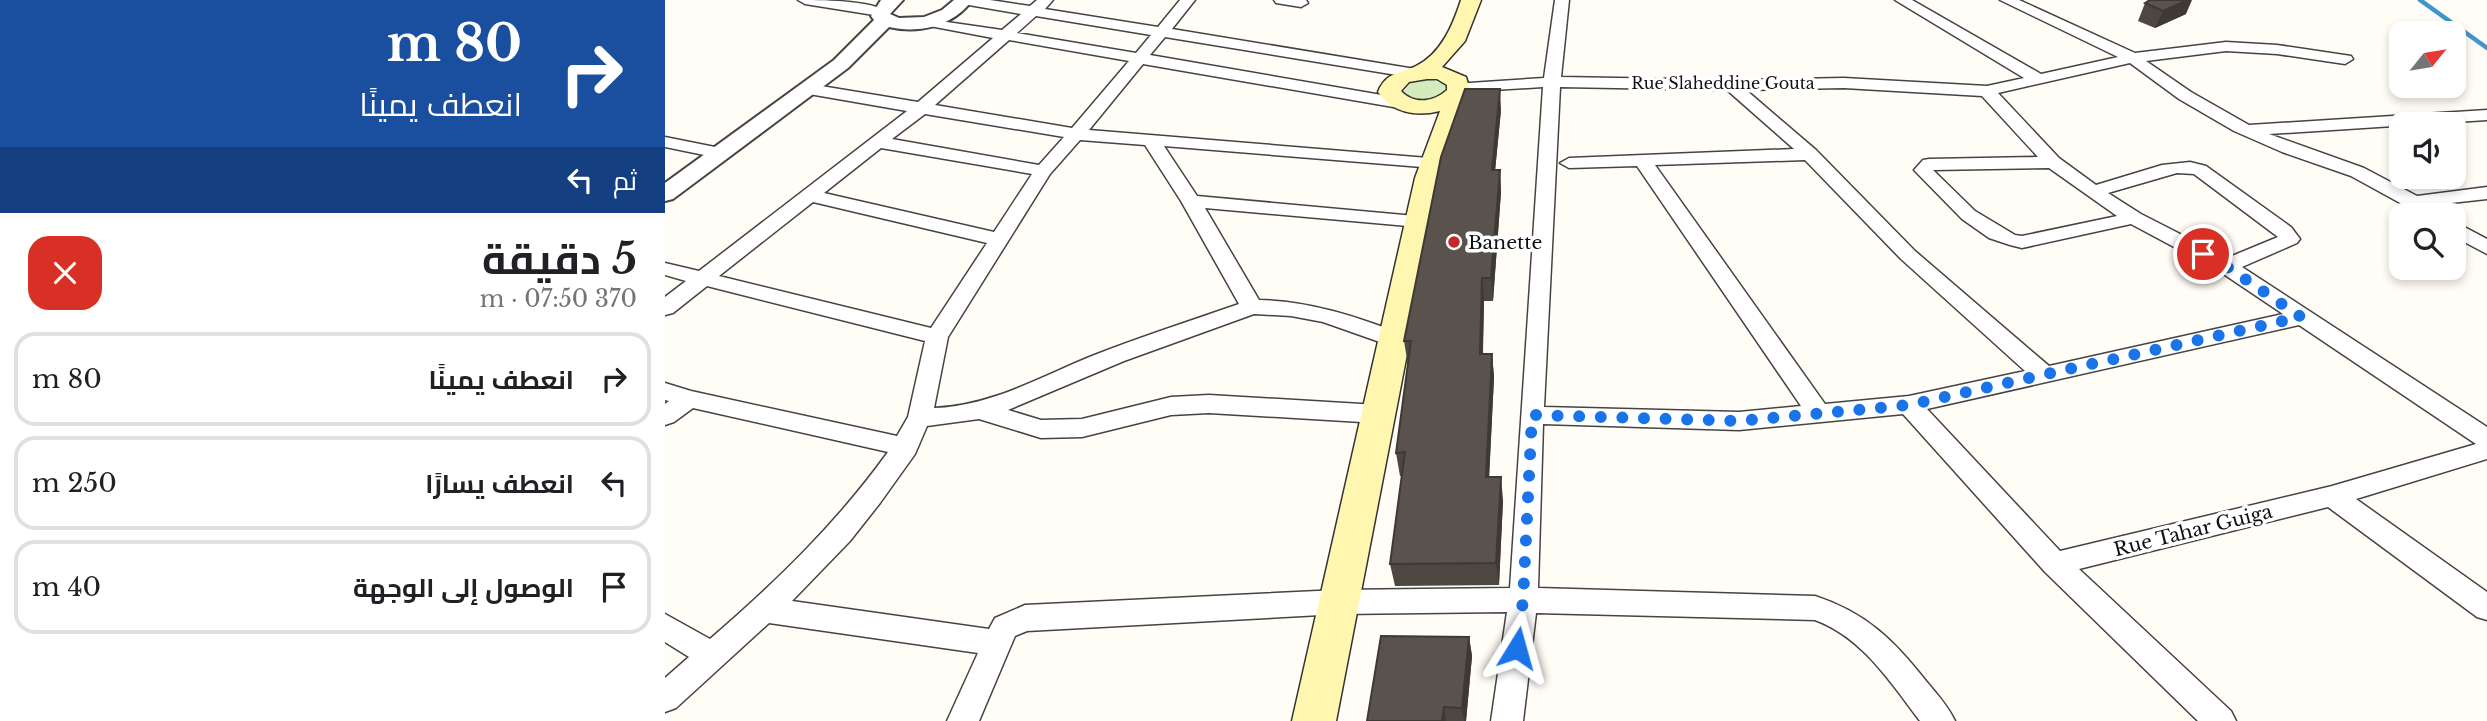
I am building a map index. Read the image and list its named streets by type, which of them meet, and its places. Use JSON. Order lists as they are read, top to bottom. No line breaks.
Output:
{"streets":{"street":["Rue Slaheddine Gouta","Rue Tahar Guiga"]},"places":["Banette"],"north":"top right","page":{"turn":["80 m","انعطف يمينًا"],"then":"ثم","heading":["5 دقيقة","370 m · 07:50"],"list":[{"name":"انعطف يمينًا","value":"80 m"},{"name":"انعطف يسارًا","value":"250 m"},{"name":"الوصول إلى الوجهة","value":"40 m"}]}}
